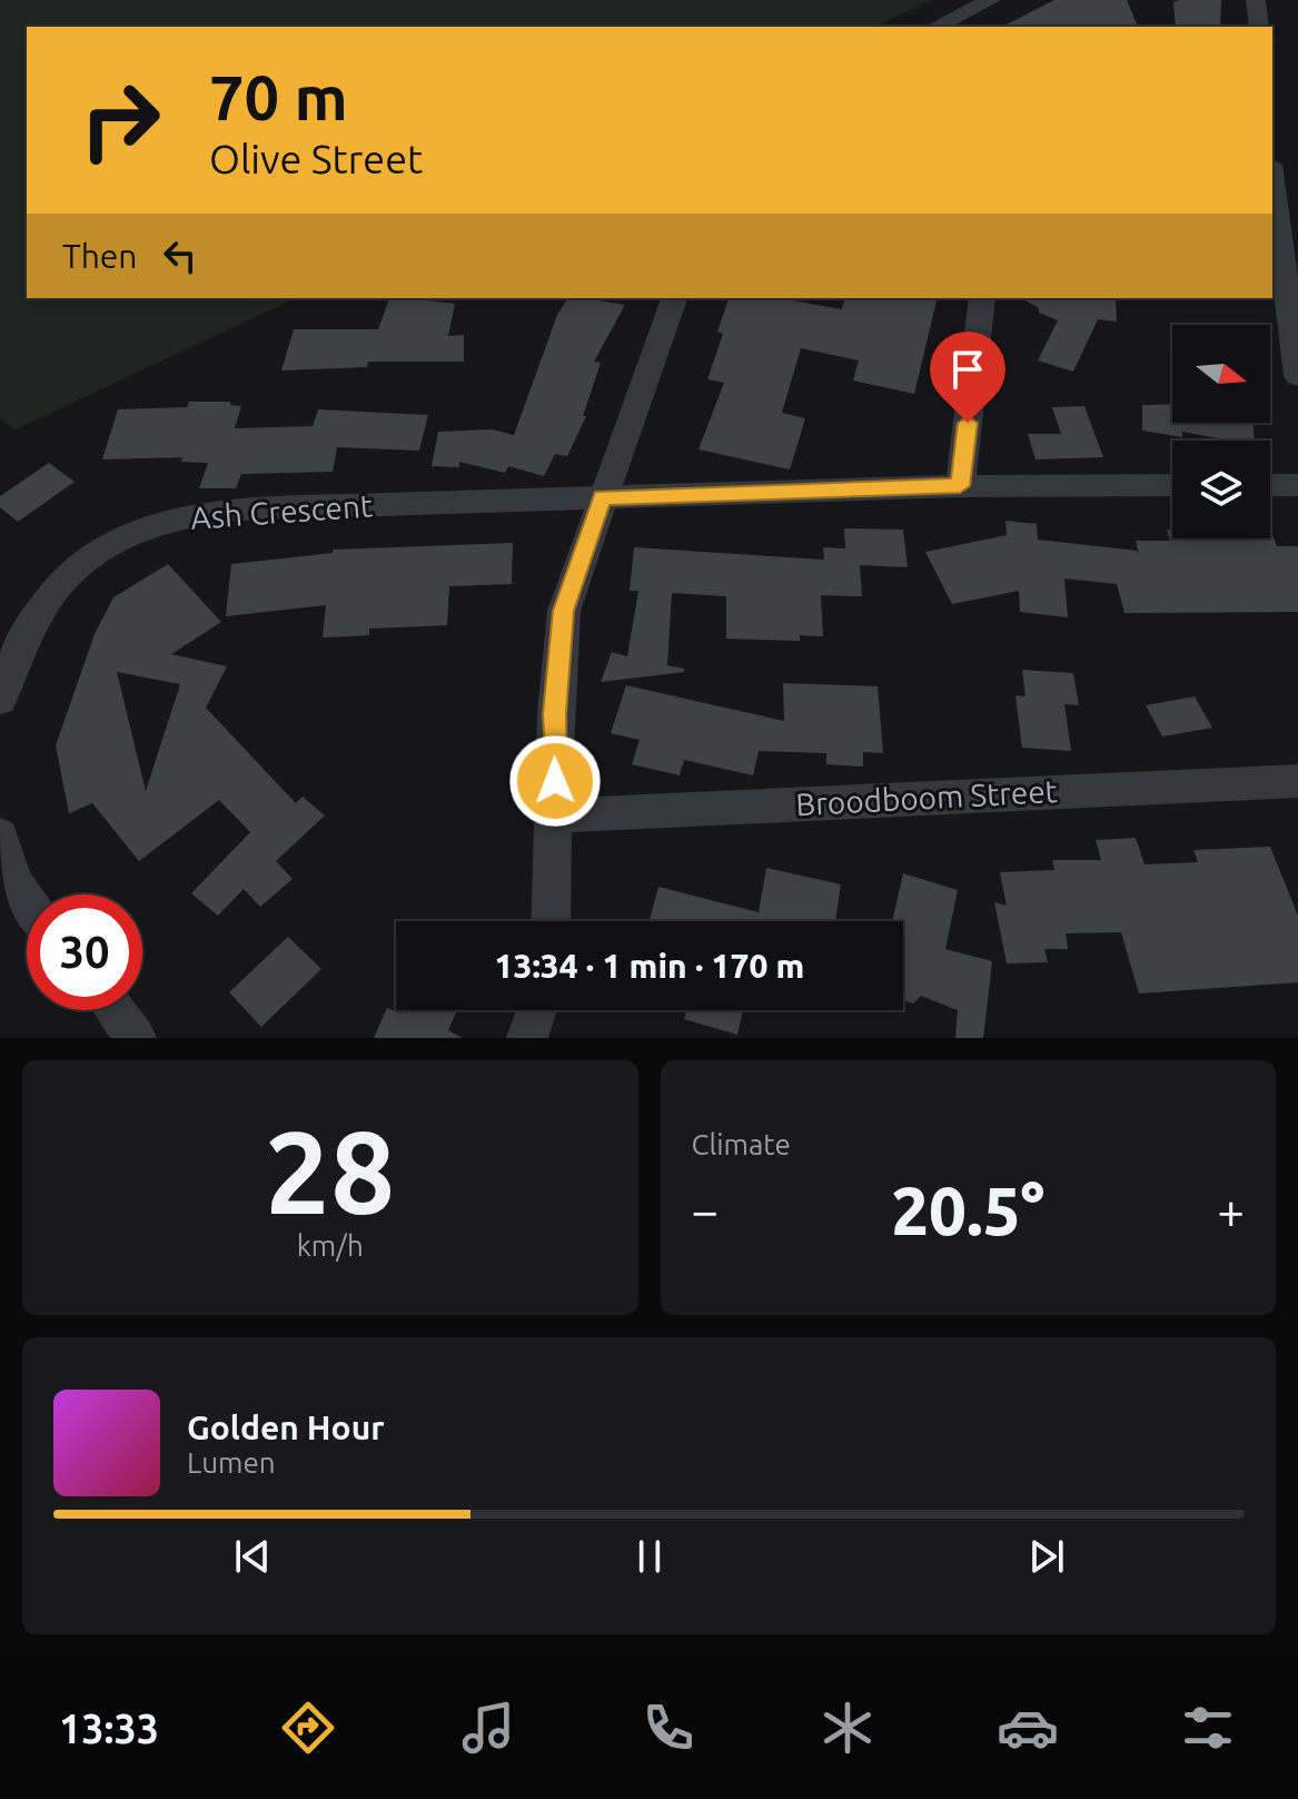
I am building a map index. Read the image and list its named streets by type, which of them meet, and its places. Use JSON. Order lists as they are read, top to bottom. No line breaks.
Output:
{"streets":{"street":["Ash Crescent","Broodboom Street"]},"north":"right","page":{"turn":["70 m","Olive Street"],"then":"Then","limit":"30","trip":"13:34 · 1 min · 170 m","tile":[["28","km/h"],"Climate"],"heat":["−","20.5°","+"],"song":["Golden Hour","Lumen"],"tabs":"13:33"}}
